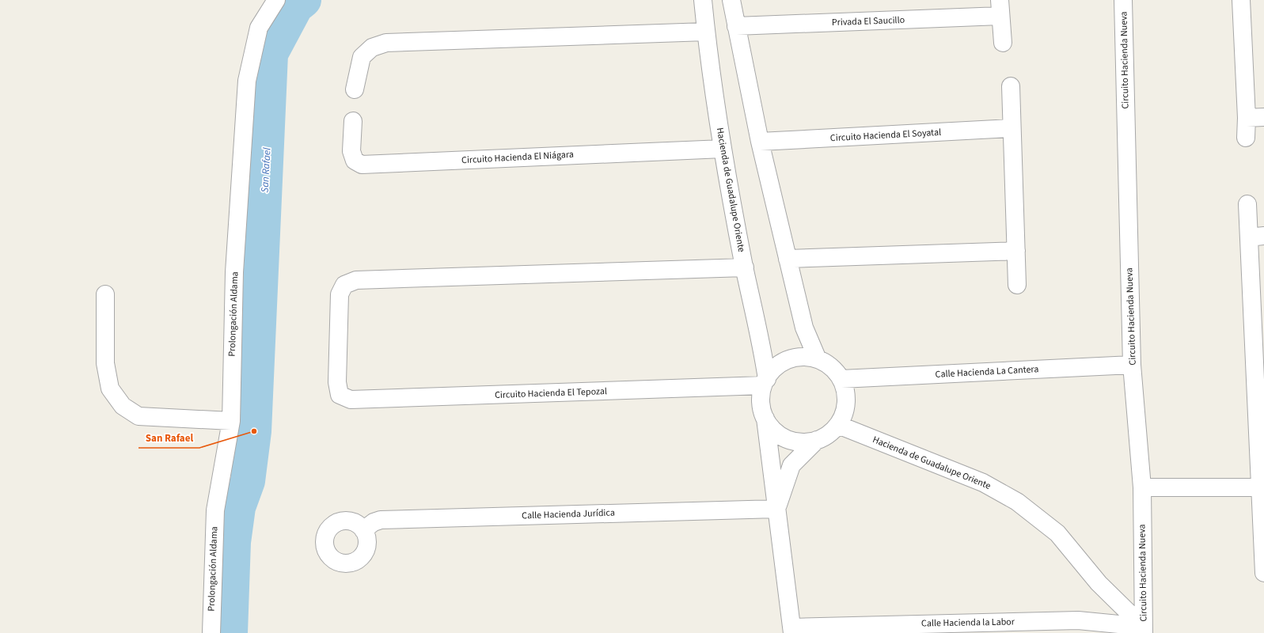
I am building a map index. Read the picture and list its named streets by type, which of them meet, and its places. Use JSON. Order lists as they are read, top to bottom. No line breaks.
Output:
{"streets":{"street":["Privada El Saucillo","Circuito Hacienda Nueva","Circuito Hacienda El Soyatal","Circuito Hacienda El Niágara","Hacienda de Guadalupe Oriente","Prolongación Aldama","Calle Hacienda La Cantera","Circuito Hacienda El Tepozal","Calle Hacienda Jurídica","Calle Hacienda la Labor"]},"crossings":[["Circuito Hacienda Nueva","Hacienda de Guadalupe Oriente"],["Circuito Hacienda Nueva","Calle Hacienda La Cantera"],["Circuito Hacienda Nueva","Calle Hacienda la Labor"],["Circuito Hacienda El Niágara","Hacienda de Guadalupe Oriente"],["Hacienda de Guadalupe Oriente","Calle Hacienda La Cantera"],["Hacienda de Guadalupe Oriente","Circuito Hacienda El Tepozal"],["Hacienda de Guadalupe Oriente","Calle Hacienda la Labor"],["Calle Hacienda La Cantera","Circuito Hacienda El Tepozal"]],"water":["San Rafael"],"places":["San Rafael"]}
